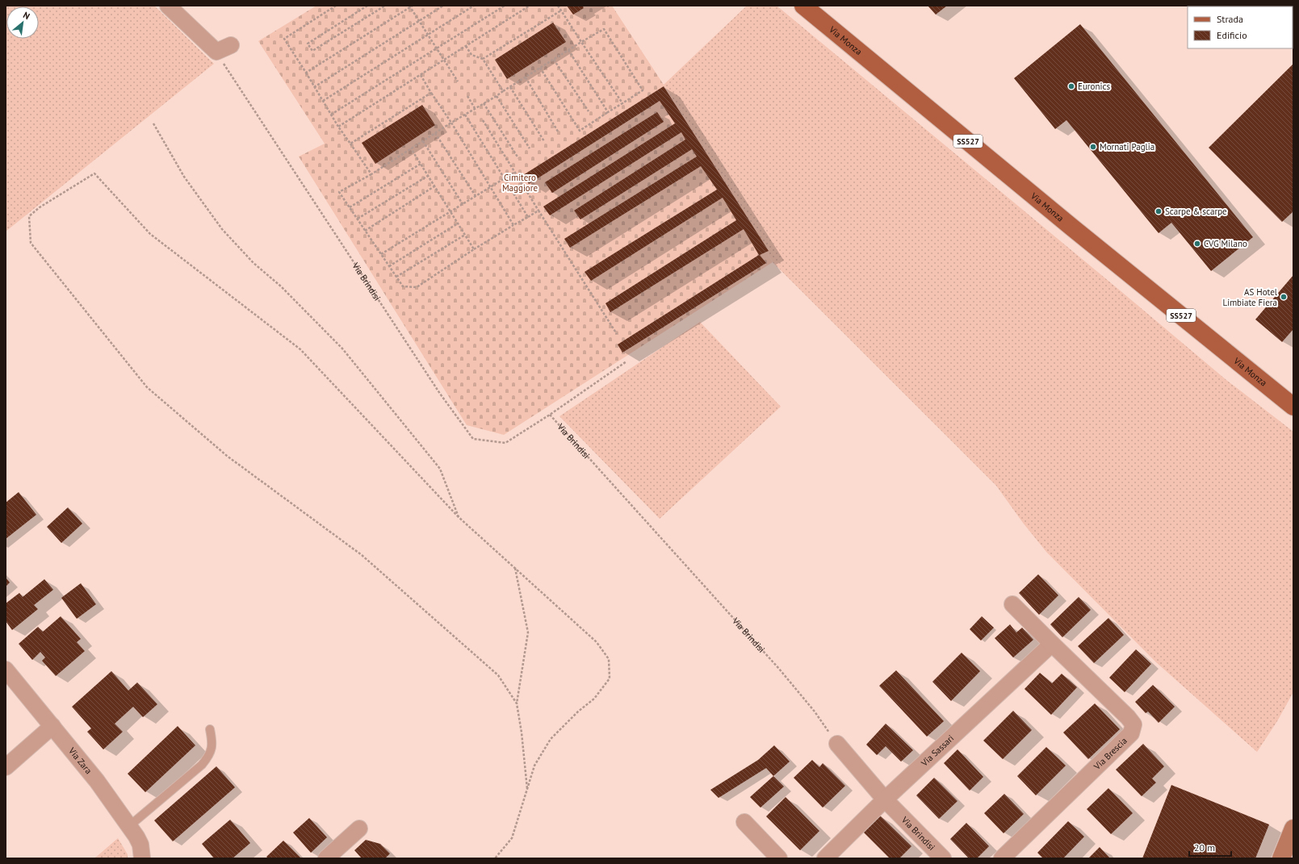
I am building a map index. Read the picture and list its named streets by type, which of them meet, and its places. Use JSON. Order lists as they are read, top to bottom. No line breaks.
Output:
{"streets":{"main road":["Via Monza","SS527"],"street":["Via Brindisi","Via Sassari","Via Brescia","Via Zara"]},"crossings":[["Via Brindisi","Via Sassari"],["Via Sassari","Via Brescia"]],"parks":["Cimitero Maggiore"],"places":["Euronics","Mornati Paglia","Scarpe & scarpe","CVG Milano","AS Hotel Limbiate Fiera"],"legend":["Strada","Edificio"],"scale_bar":"20 m","north":"top right"}
